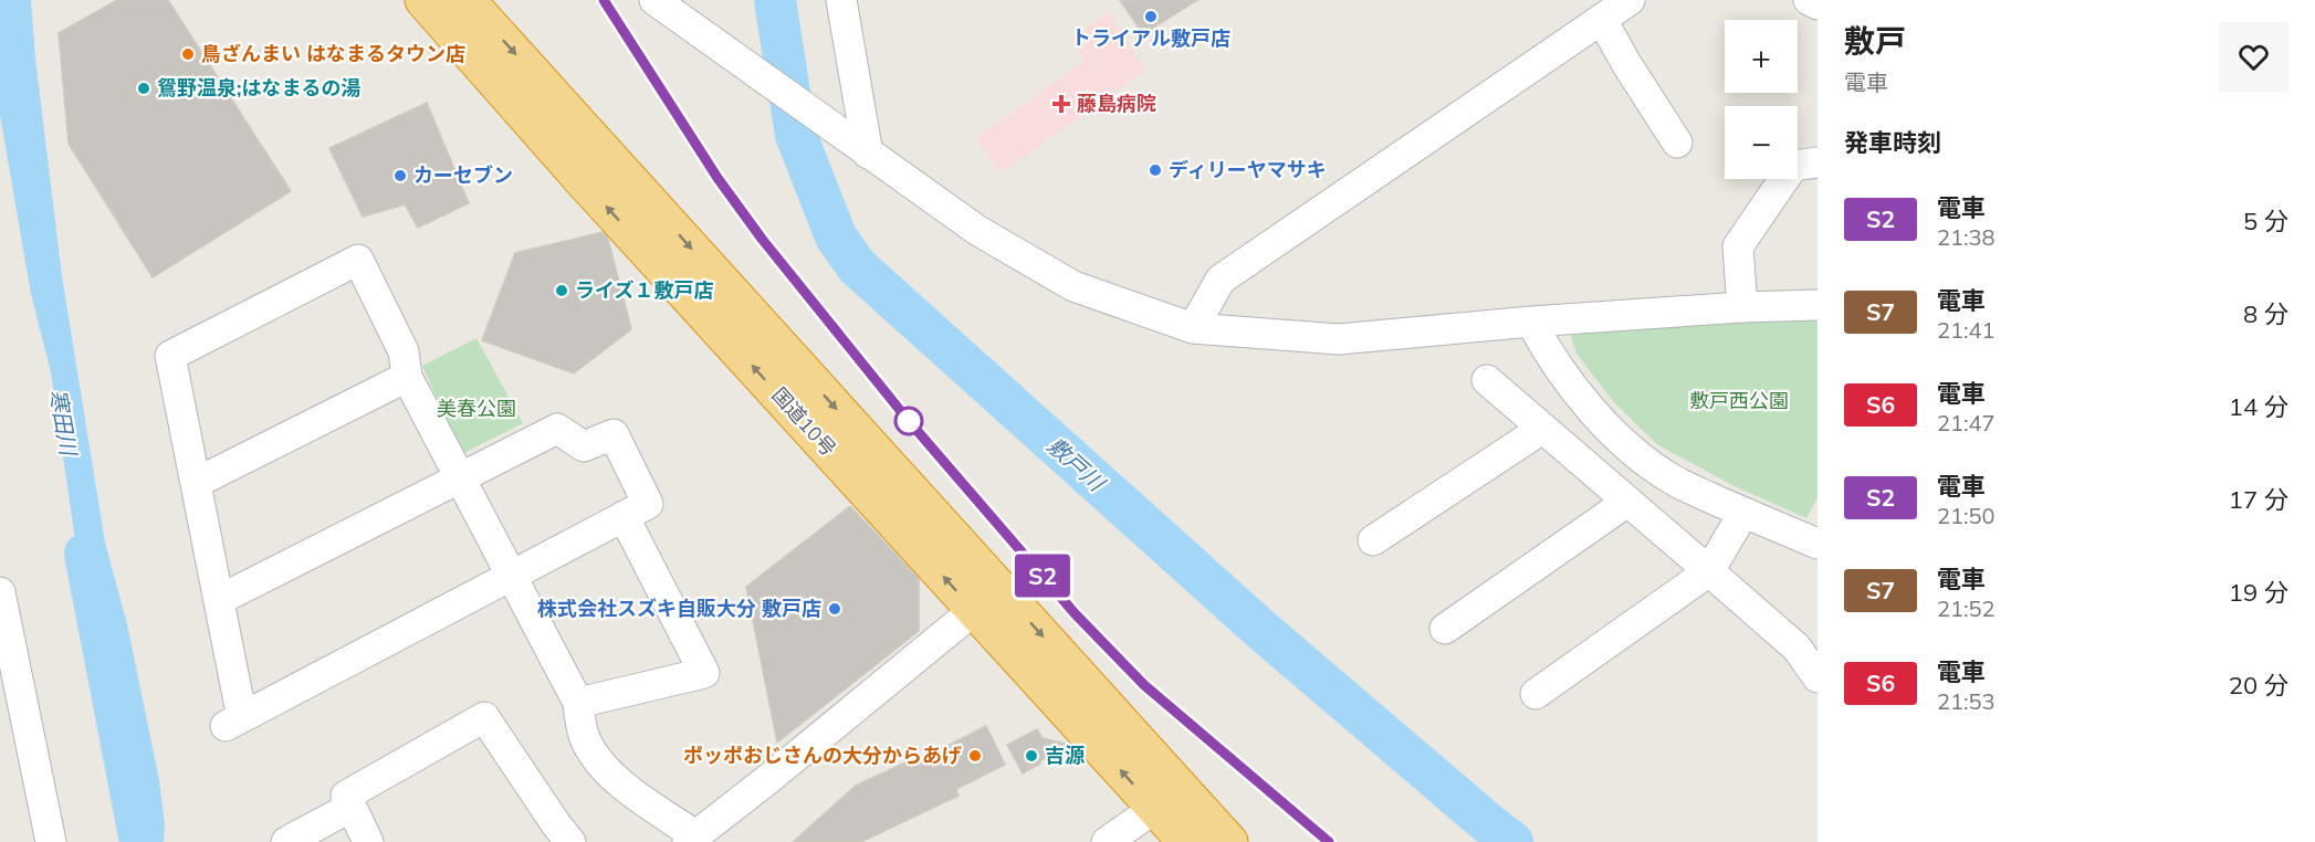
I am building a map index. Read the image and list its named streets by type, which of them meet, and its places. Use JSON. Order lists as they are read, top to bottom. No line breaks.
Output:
{"streets":{"highway":["国道10号"]},"water":["寒田川","敷戸川"],"parks":["敷戸西公園","美春公園"],"places":{"other":["トライアル敷戸店","鳥ざんまい はなまるタウン店","鴛野温泉;はなまるの湯","ディリーヤマサキ","カーセブン","ライズ１敷戸店","株式会社スズキ自販大分 敷戸店","ポッポおじさんの大分からあげ","吉源"],"health":["藤島病院"]},"page":{"on_map":"S2","heading":[["敷戸","電車"],"発車時刻"],"map_buttons":["+","−"],"list":[{"mark":"S2","name":"電車","note":"21:38","value":"5 分"},{"mark":"S7","name":"電車","note":"21:41","value":"8 分"},{"mark":"S6","name":"電車","note":"21:47","value":"14 分"},{"mark":"S2","name":"電車","note":"21:50","value":"17 分"},{"mark":"S7","name":"電車","note":"21:52","value":"19 分"},{"mark":"S6","name":"電車","note":"21:53","value":"20 分"}]}}
